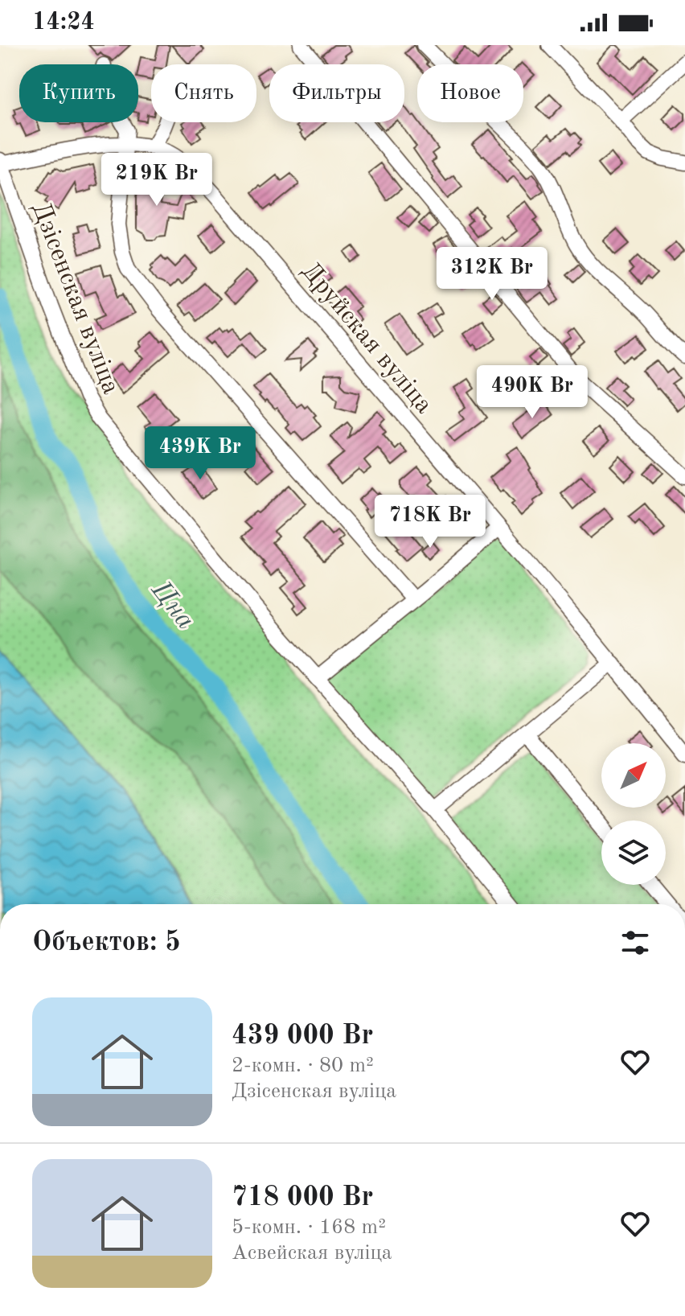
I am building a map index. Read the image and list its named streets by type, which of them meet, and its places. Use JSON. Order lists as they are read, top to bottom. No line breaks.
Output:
{"streets":{"street":["Дзісенская вуліца","Друйская вуліца"]},"crossings":[["Дзісенская вуліца","Друйская вуліца"]],"water":["Цна"],"north":"top right","page":{"status":"14:24","chip":["Купить","Снять","Фильтры","Новое"],"price":["219K Br","312K Br","490K Br","439K Br","718K Br"],"heading":"Объектов: 5","list":[{"name":"439 000 Br","note":"2-комн. · 80 m² · Дзісенская вуліца"},{"name":"718 000 Br","note":"5-комн. · 168 m² · Асвейская вуліца"}]}}
